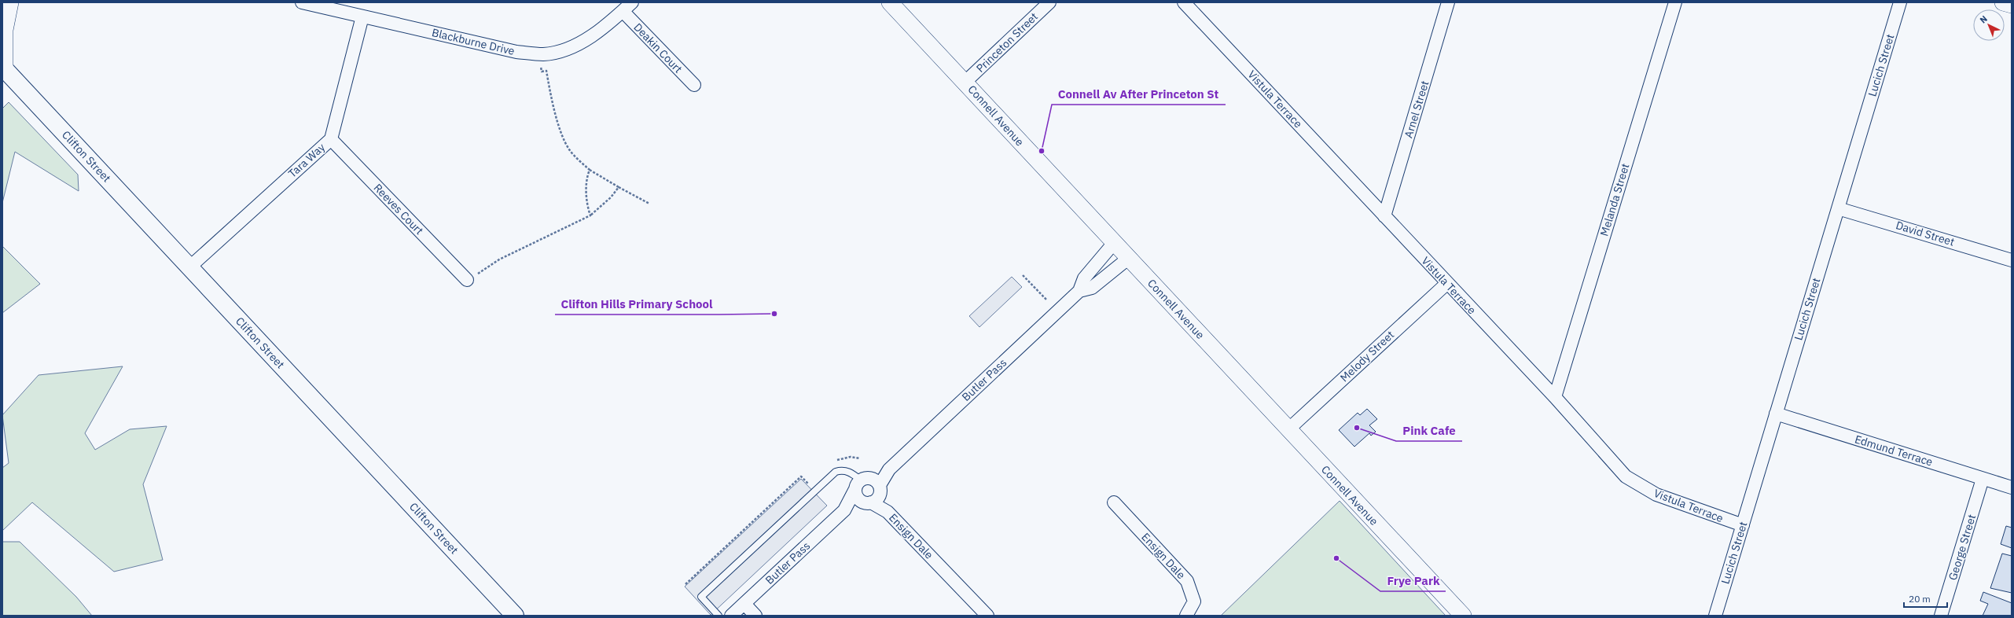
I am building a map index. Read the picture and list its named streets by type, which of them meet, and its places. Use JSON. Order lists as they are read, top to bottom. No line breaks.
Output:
{"streets":{"main road":["Clifton Street"],"street":["Blackburne Drive","Princeton Street","Deakin Court","Lucich Street","Vistula Terrace","Arnel Street","Connell Avenue","Tara Way","Melanda Street","Reeves Court","David Street","Melody Street","Butler Pass","Edmund Terrace","Ensign Dale","George Street"]},"crossings":[["Blackburne Drive","Deakin Court"],["Blackburne Drive","Tara Way"],["Princeton Street","Connell Avenue"],["Lucich Street","Vistula Terrace"],["Lucich Street","David Street"],["Lucich Street","Edmund Terrace"],["Vistula Terrace","Arnel Street"],["Vistula Terrace","Melanda Street"],["Vistula Terrace","Melody Street"],["Connell Avenue","Melody Street"],["Connell Avenue","Butler Pass"],["Clifton Street","Tara Way"],["Tara Way","Reeves Court"],["Butler Pass","Ensign Dale"],["Edmund Terrace","George Street"]],"places":["Connell Av After Princeton St","Clifton Hills Primary School","Pink Cafe","Frye Park"],"scale_bar":"20 m","north":"top left"}
